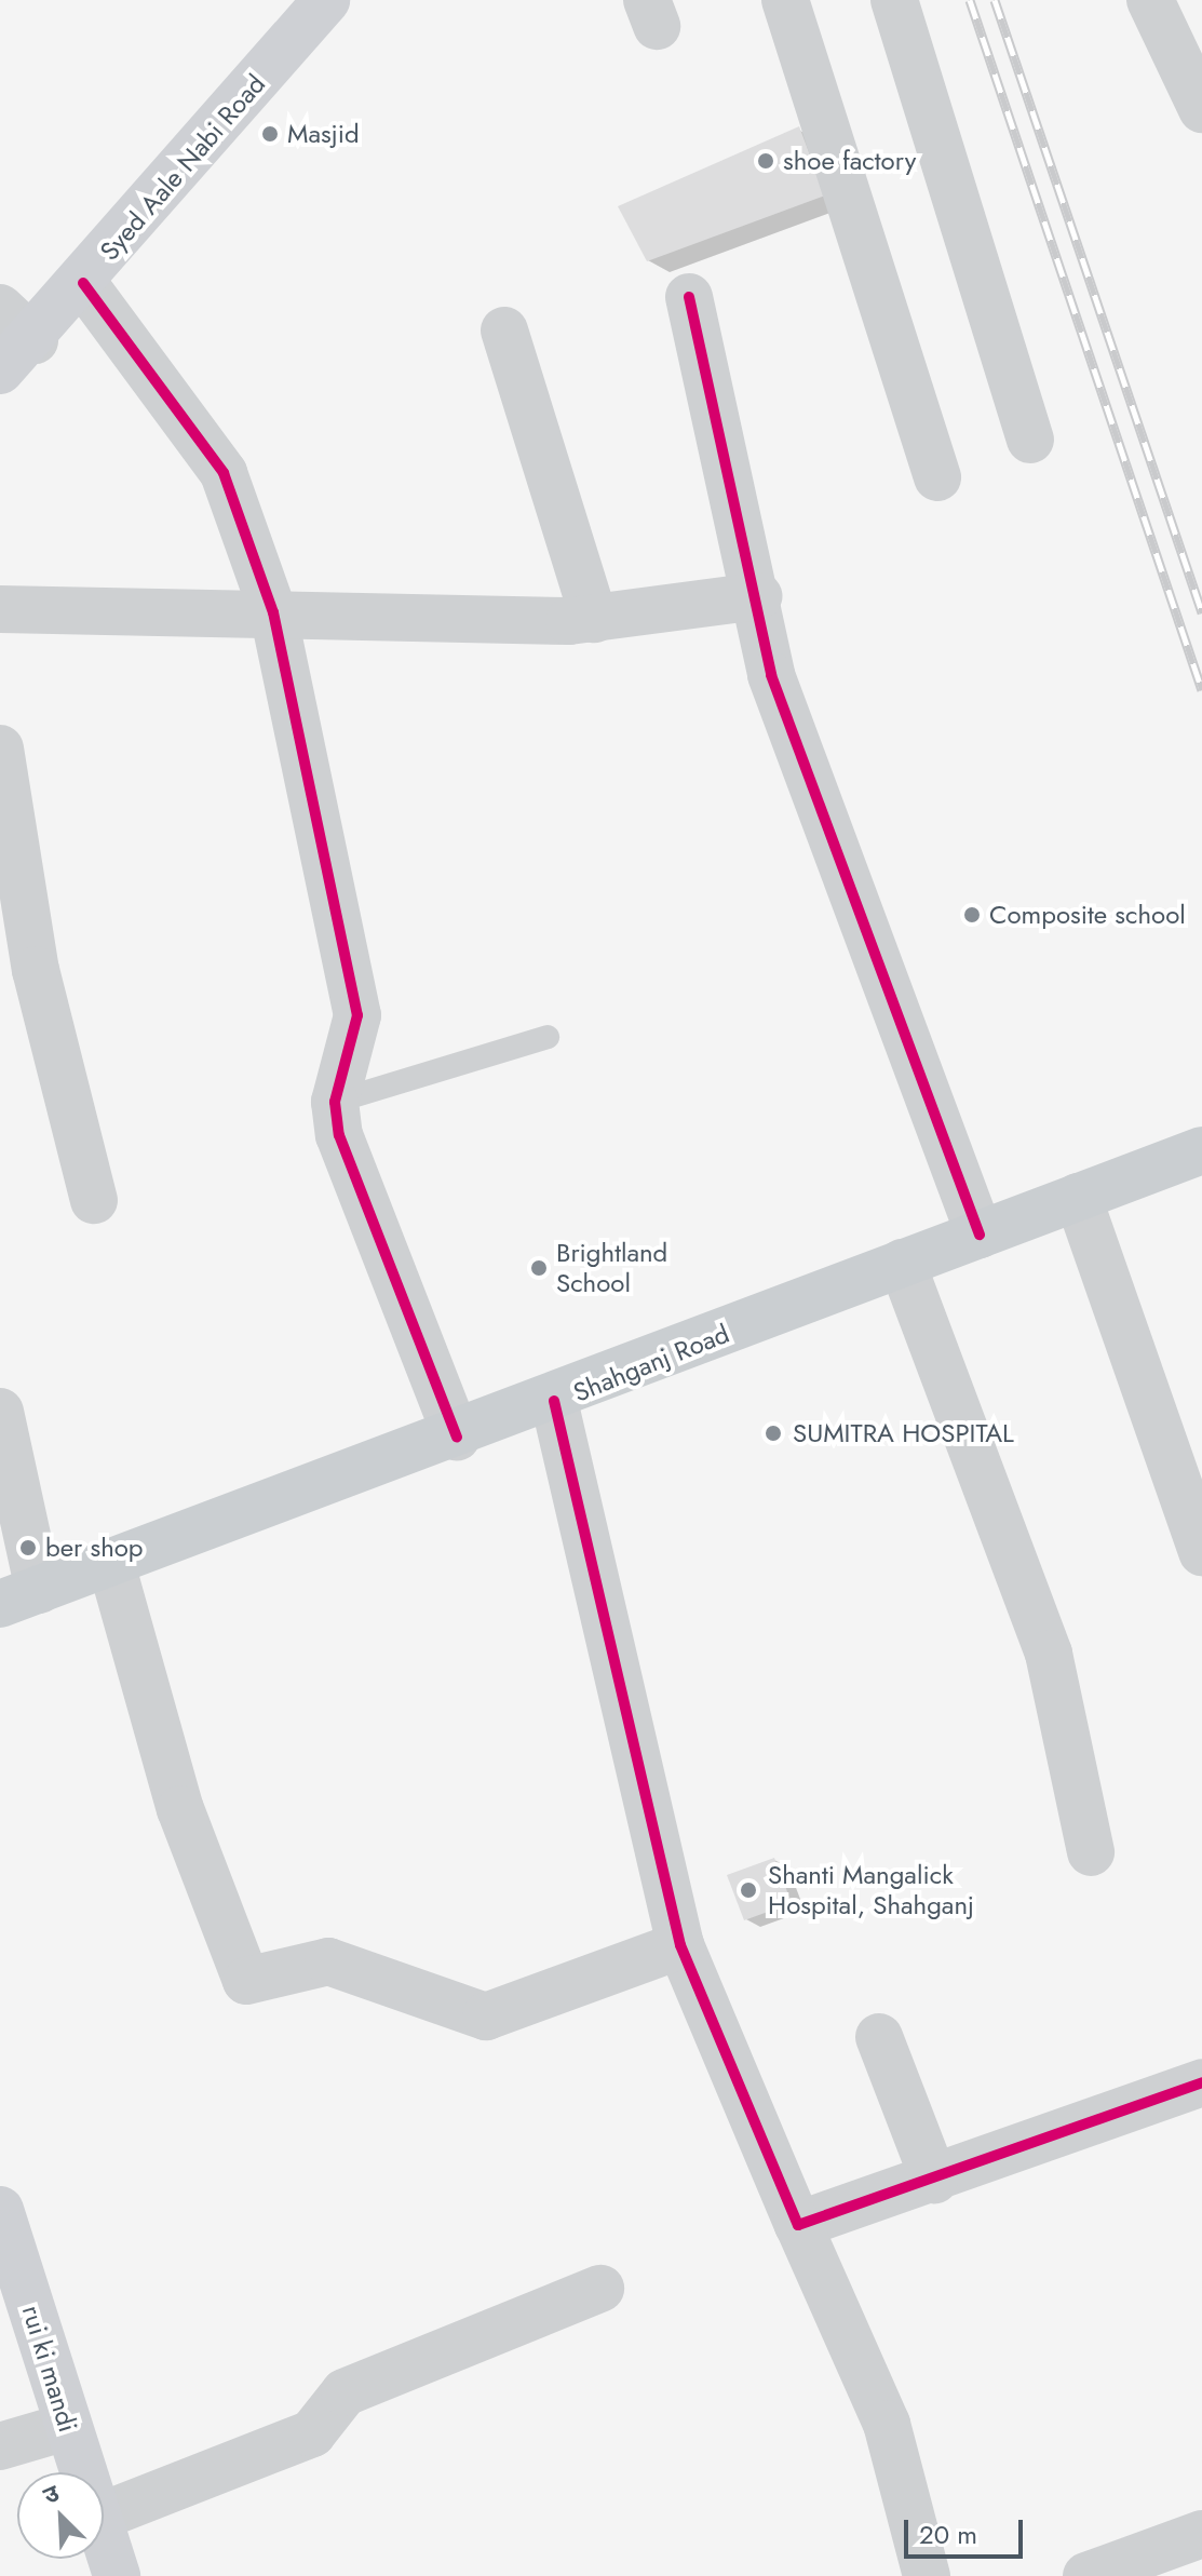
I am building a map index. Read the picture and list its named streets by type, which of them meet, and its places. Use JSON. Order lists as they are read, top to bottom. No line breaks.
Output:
{"streets":{"main road":["Syed Aale Nabi Road","Shahganj Road","rui ki mandi"]},"places":["Masjid","shoe factory","Composite school","Brightland School","SUMITRA HOSPITAL","ber shop","Shanti Mangalick Hospital, Shahganj"],"scale_bar":"20 m","north":"top left"}
